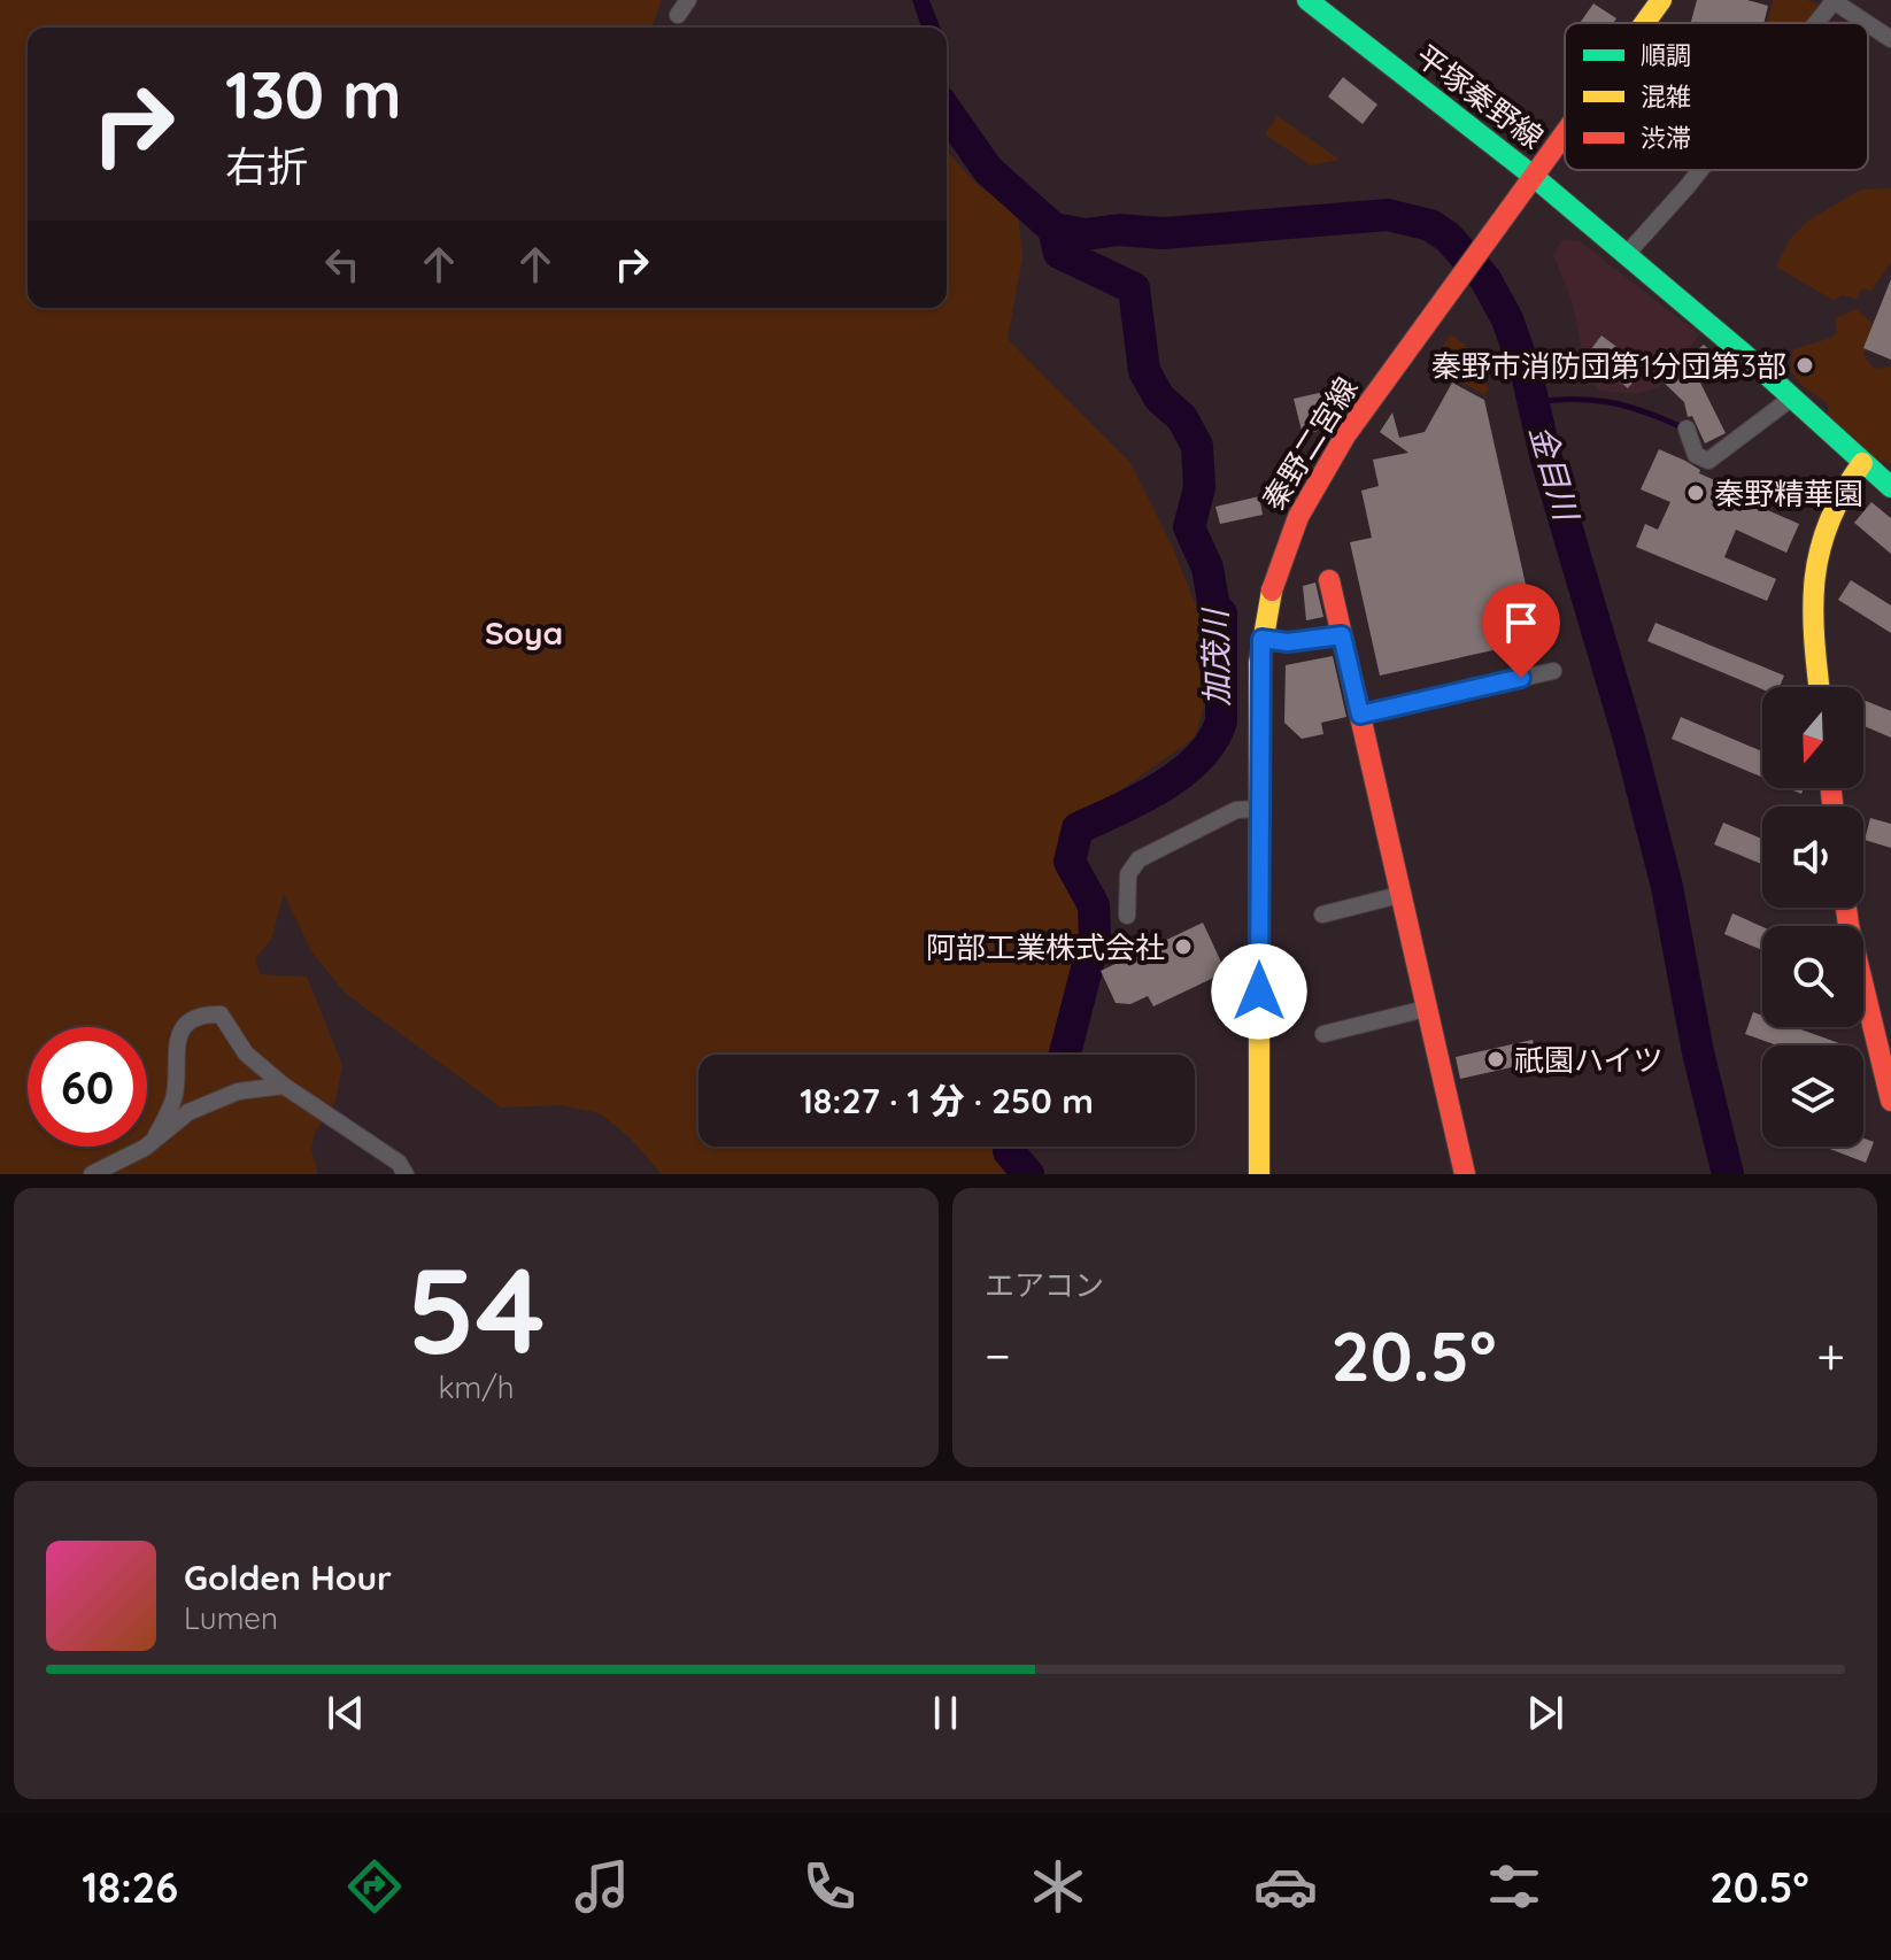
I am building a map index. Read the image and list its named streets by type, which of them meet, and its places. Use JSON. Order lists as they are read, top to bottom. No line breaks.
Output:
{"streets":{"street":["平塚秦野線","秦野二宮線"]},"crossings":[["平塚秦野線","秦野二宮線"]],"districts":["Soya"],"water":["金目川","加茂川"],"places":["秦野市消防団第1分団第3部","秦野精華園","阿部工業株式会社","祇園ハイツ"],"legend":["順調","混雑","渋滞"],"north":"bottom","page":{"turn":["130 m","右折"],"limit":"60","trip":"18:27 · 1 分 · 250 m","tile":[["54","km/h"],"エアコン"],"heat":["−","20.5°","+"],"song":["Golden Hour","Lumen"],"tabs":["18:26","20.5°"]}}
